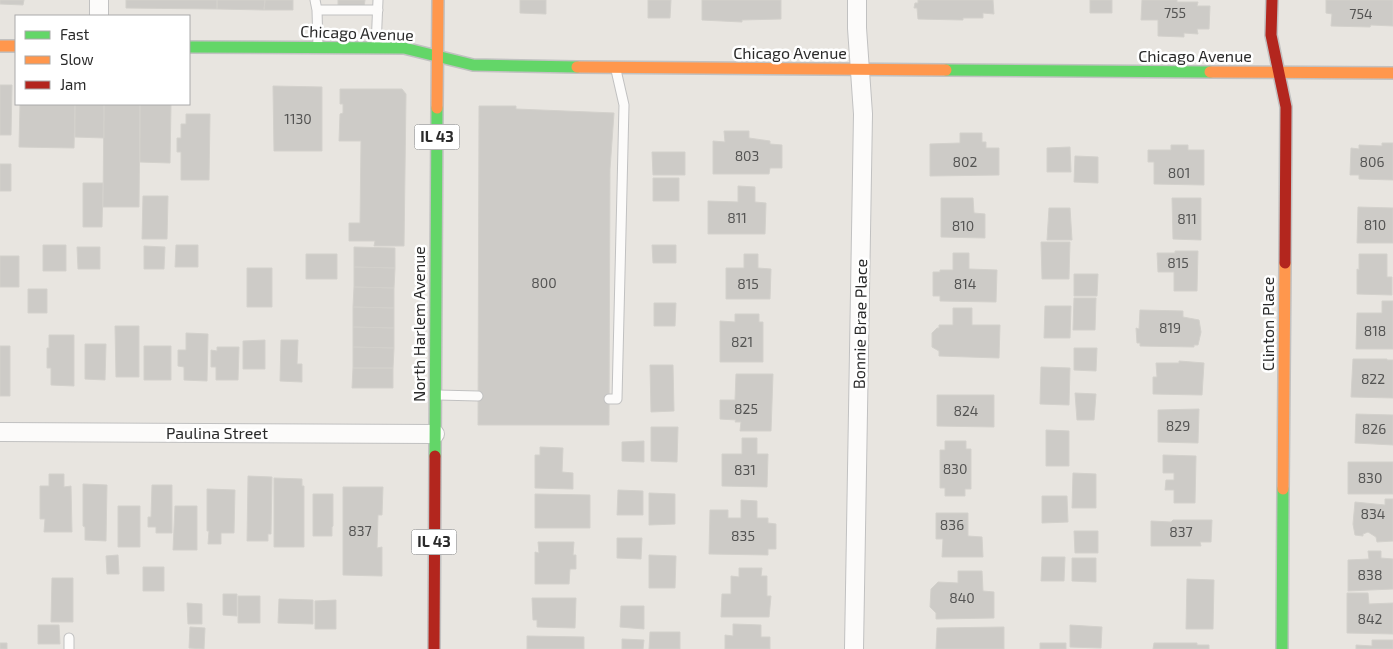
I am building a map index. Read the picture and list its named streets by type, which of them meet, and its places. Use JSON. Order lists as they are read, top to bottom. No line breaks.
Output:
{"streets":{"main road":["Chicago Avenue","IL 43","North Harlem Avenue","Clinton Place"],"street":["Bonnie Brae Place","Paulina Street"]},"crossings":[["Chicago Avenue","North Harlem Avenue"],["Chicago Avenue","Bonnie Brae Place"],["Chicago Avenue","Clinton Place"],["North Harlem Avenue","Paulina Street"]],"house_numbers":["755","754","1130","803","802","806","801","811","811","810","810","815","800","815","814","819","818","821","822","825","824","829","826","830","831","830","834","836","837","837","835","838","840","842"],"legend":["Fast","Slow","Jam"]}
